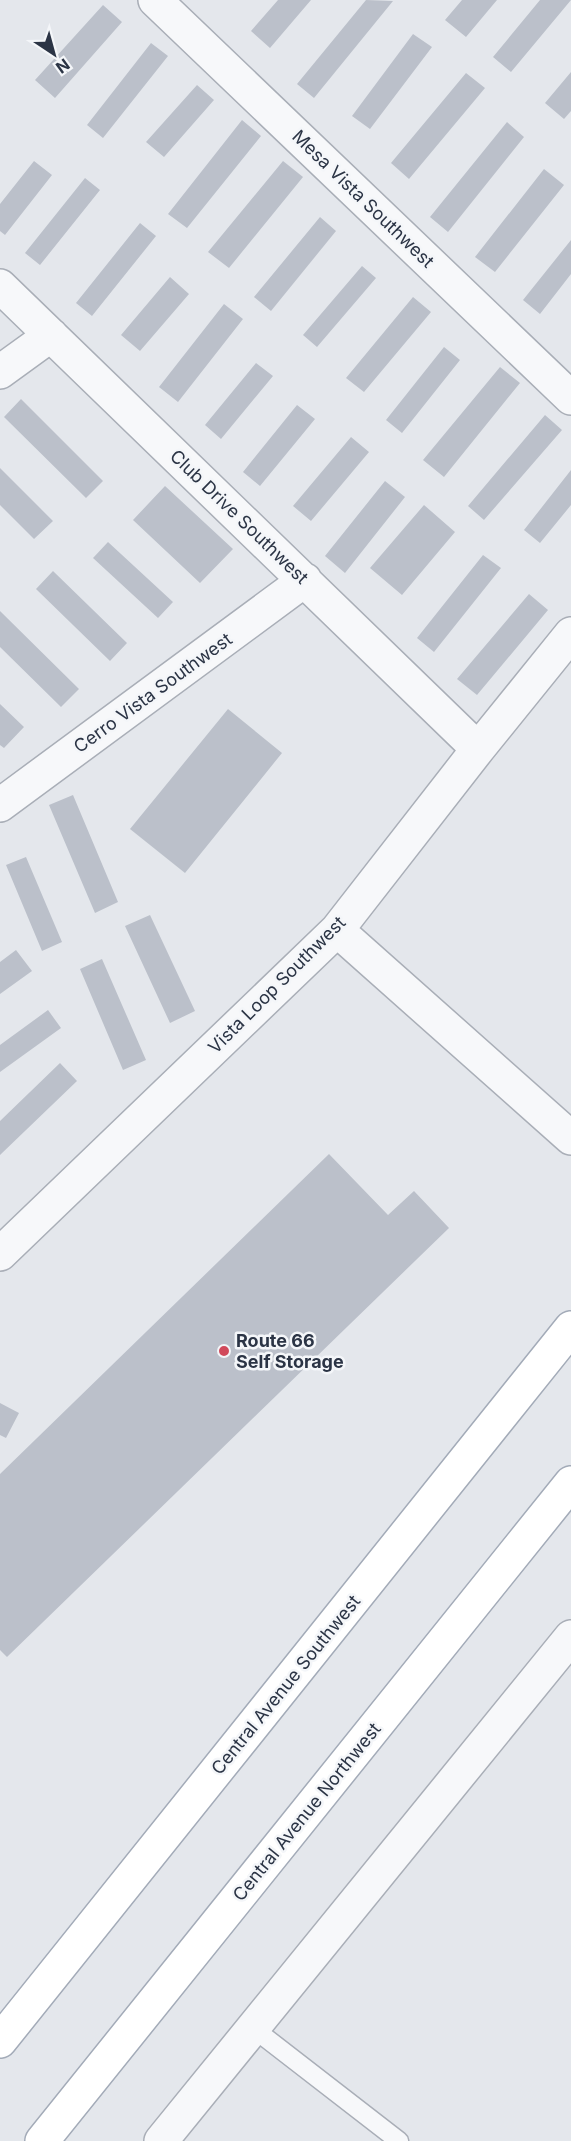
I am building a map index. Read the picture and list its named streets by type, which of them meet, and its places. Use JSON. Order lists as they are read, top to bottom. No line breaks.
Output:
{"streets":{"main road":["Central Avenue Southwest","Central Avenue Northwest"],"street":["Mesa Vista Southwest","Club Drive Southwest","Cerro Vista Southwest","Vista Loop Southwest"]},"crossings":[["Club Drive Southwest","Cerro Vista Southwest"],["Club Drive Southwest","Vista Loop Southwest"]],"places":["Route 66 Self Storage"],"north":"bottom right"}
